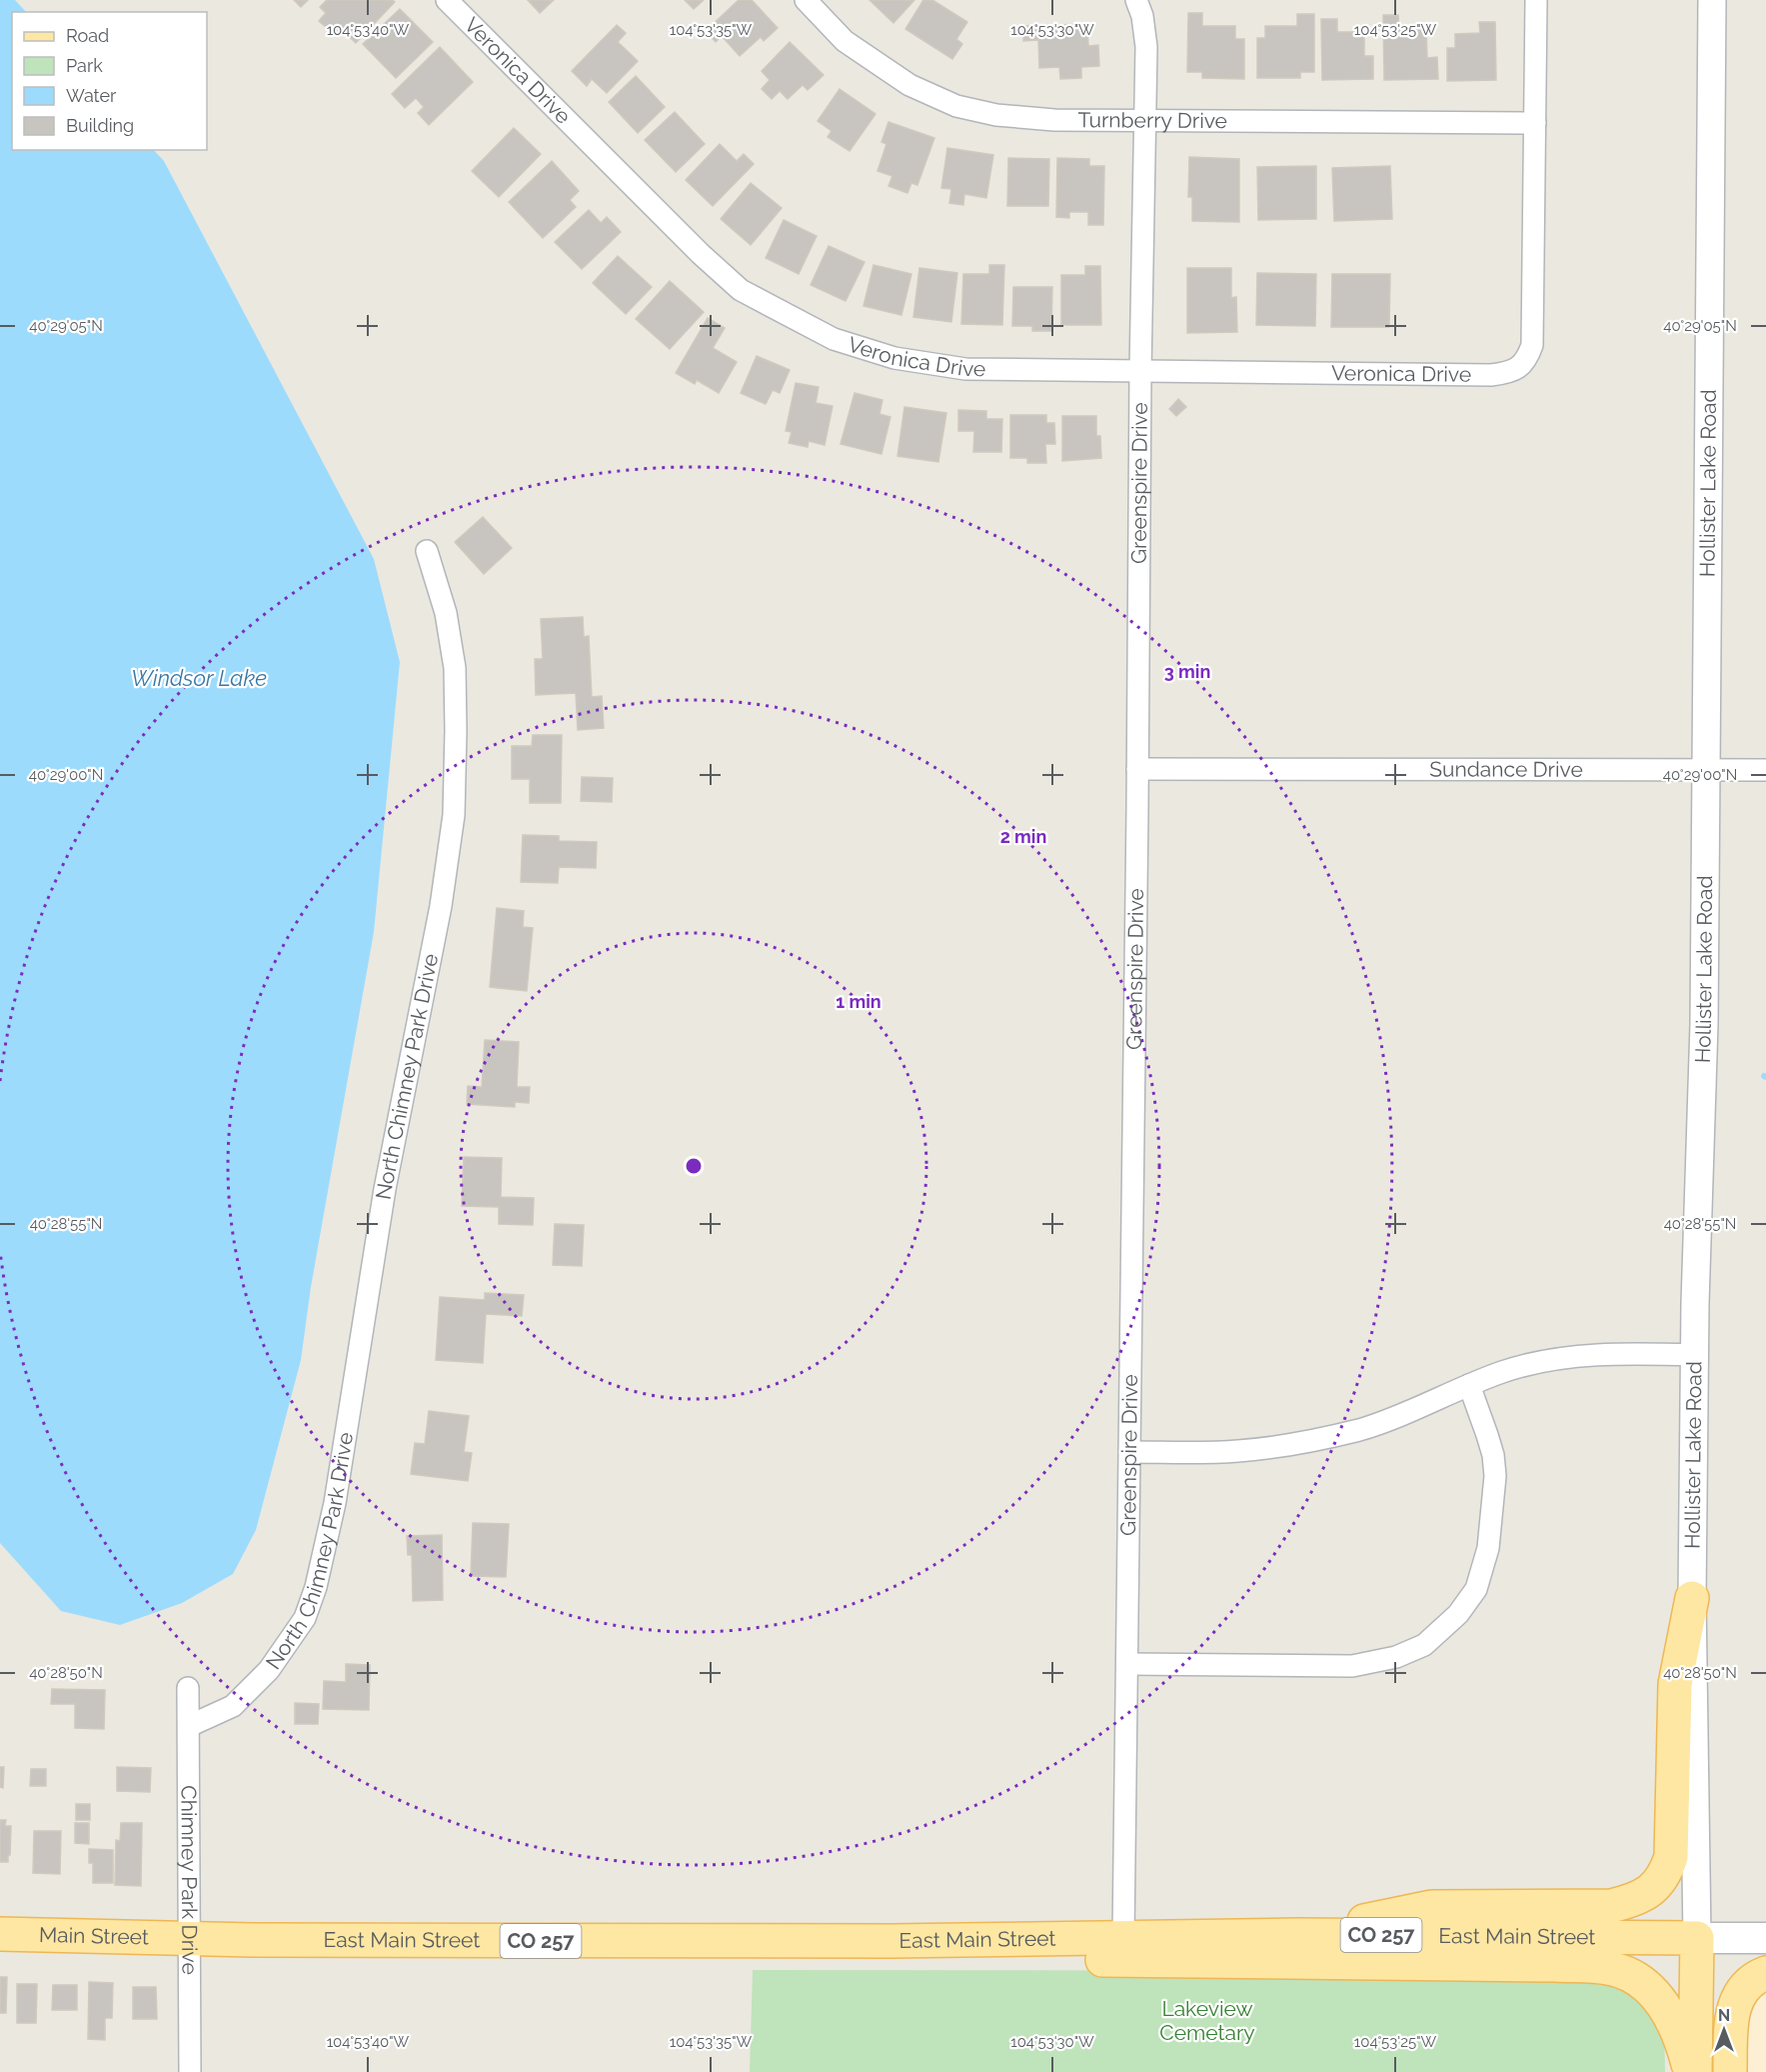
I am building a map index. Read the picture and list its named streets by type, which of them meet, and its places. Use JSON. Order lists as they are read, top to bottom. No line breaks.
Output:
{"streets":{"main road":["CO 257","East Main Street","Main Street"],"street":["Veronica Drive","Turnberry Drive","Greenspire Drive","Hollister Lake Road","Sundance Drive","North Chimney Park Drive","Chimney Park Drive"]},"crossings":[["Veronica Drive","Turnberry Drive"],["Veronica Drive","Greenspire Drive"],["Turnberry Drive","Greenspire Drive"],["Greenspire Drive","Sundance Drive"],["Greenspire Drive","East Main Street"],["Hollister Lake Road","Sundance Drive"],["Hollister Lake Road","East Main Street"],["North Chimney Park Drive","Chimney Park Drive"],["Chimney Park Drive","East Main Street"],["Chimney Park Drive","Main Street"],["East Main Street","Main Street"]],"water":["Windsor Lake"],"parks":["Lakeview Cemetary"],"legend":["Road","Park","Water","Building"],"north":"top","coordinates":["104°53'40\"W","104°53'35\"W","104°53'30\"W","104°53'25\"W","40°29'05\"N","40°29'00\"N","40°28'55\"N","40°28'50\"N"],"rings":["3 min","2 min","1 min"]}
